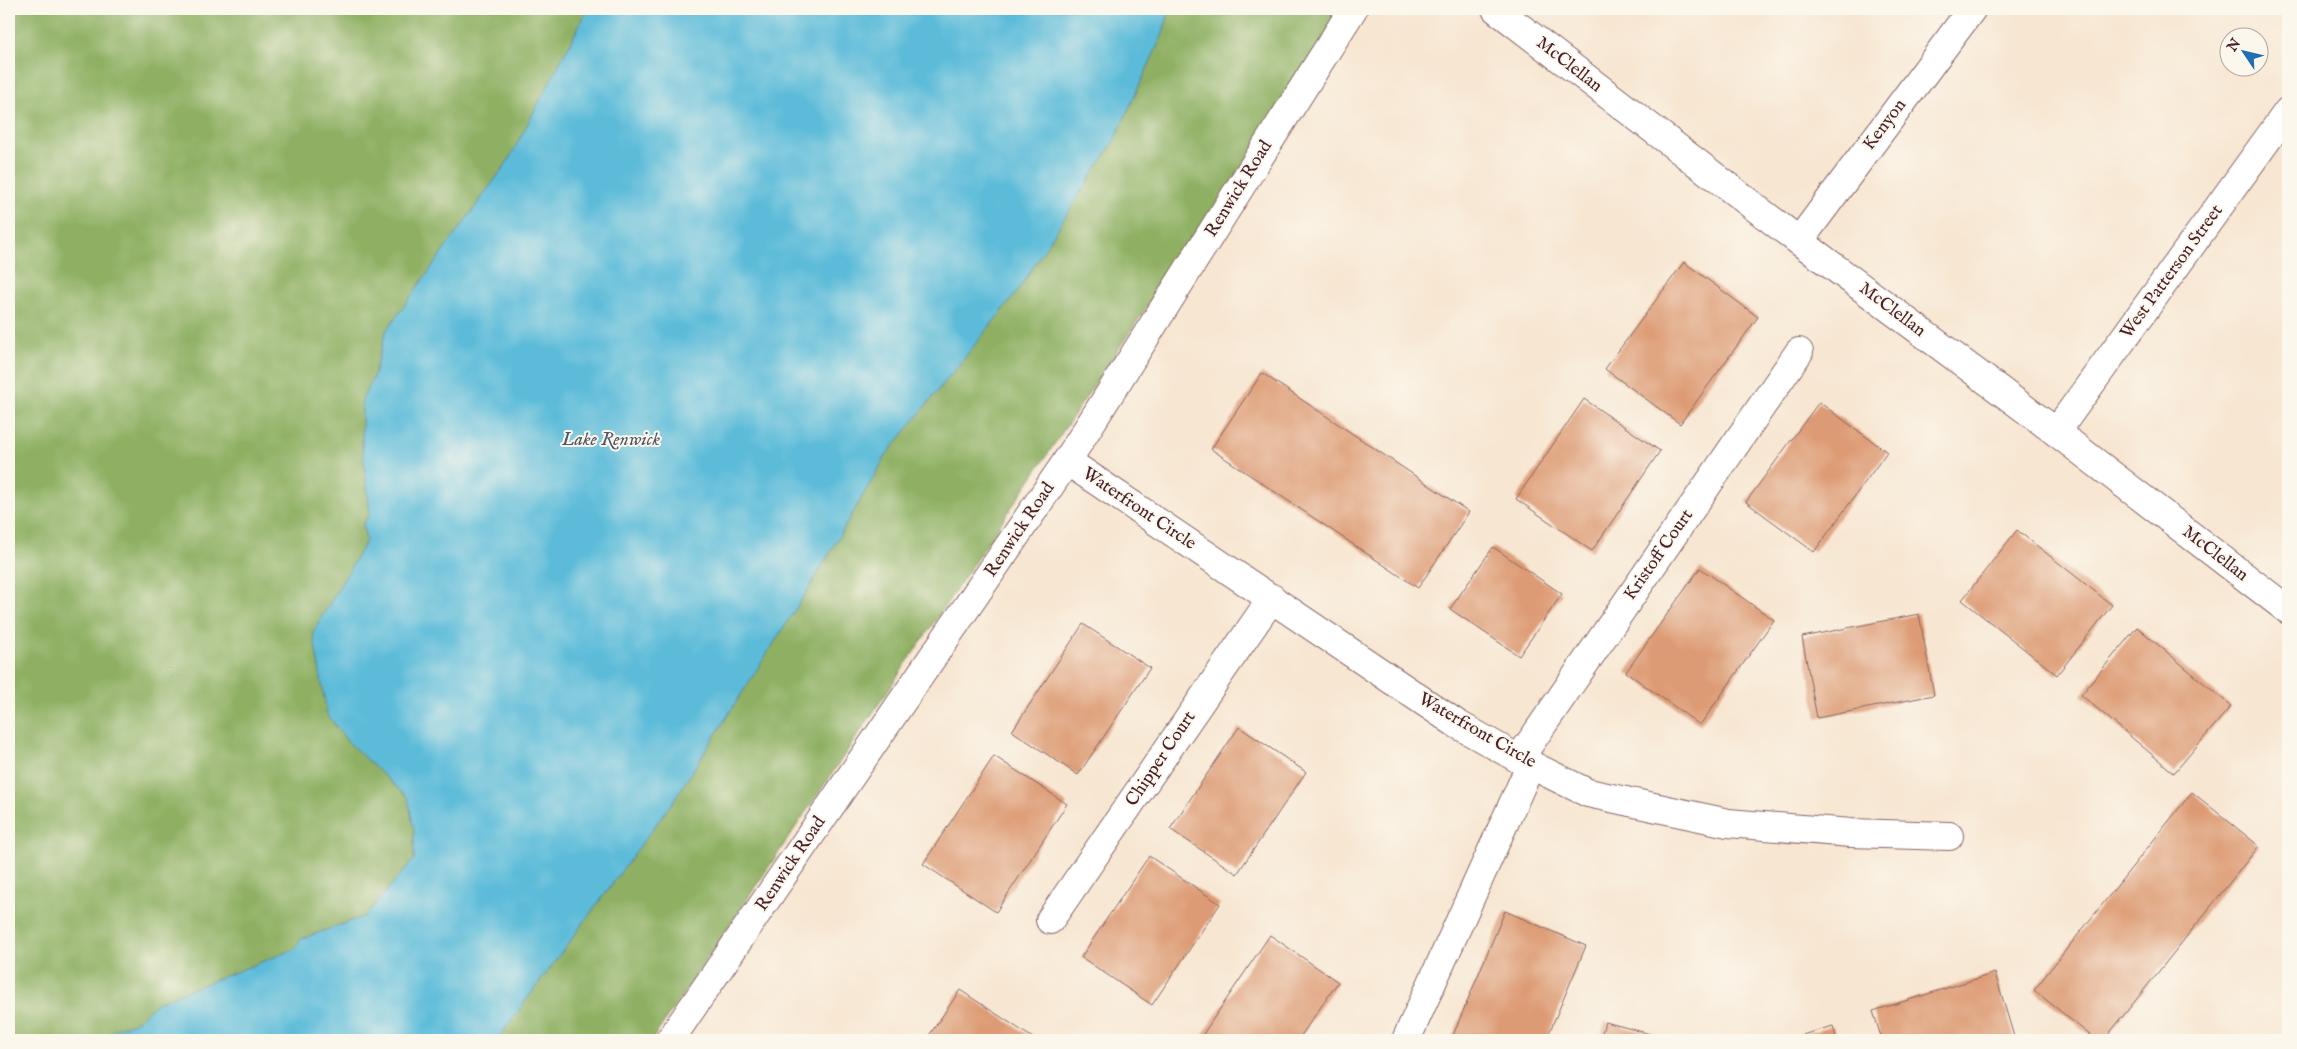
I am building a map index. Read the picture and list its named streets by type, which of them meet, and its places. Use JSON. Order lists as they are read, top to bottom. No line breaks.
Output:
{"streets":{"street":["McClellan","Kenyon","Renwick Road","West Patterson Street","Waterfront Circle","Kristoff Court","Chipper Court"]},"crossings":[["McClellan","Kenyon"],["McClellan","West Patterson Street"],["Renwick Road","Waterfront Circle"],["Waterfront Circle","Kristoff Court"],["Waterfront Circle","Chipper Court"]],"water":["Lake Renwick"],"north":"top left"}
